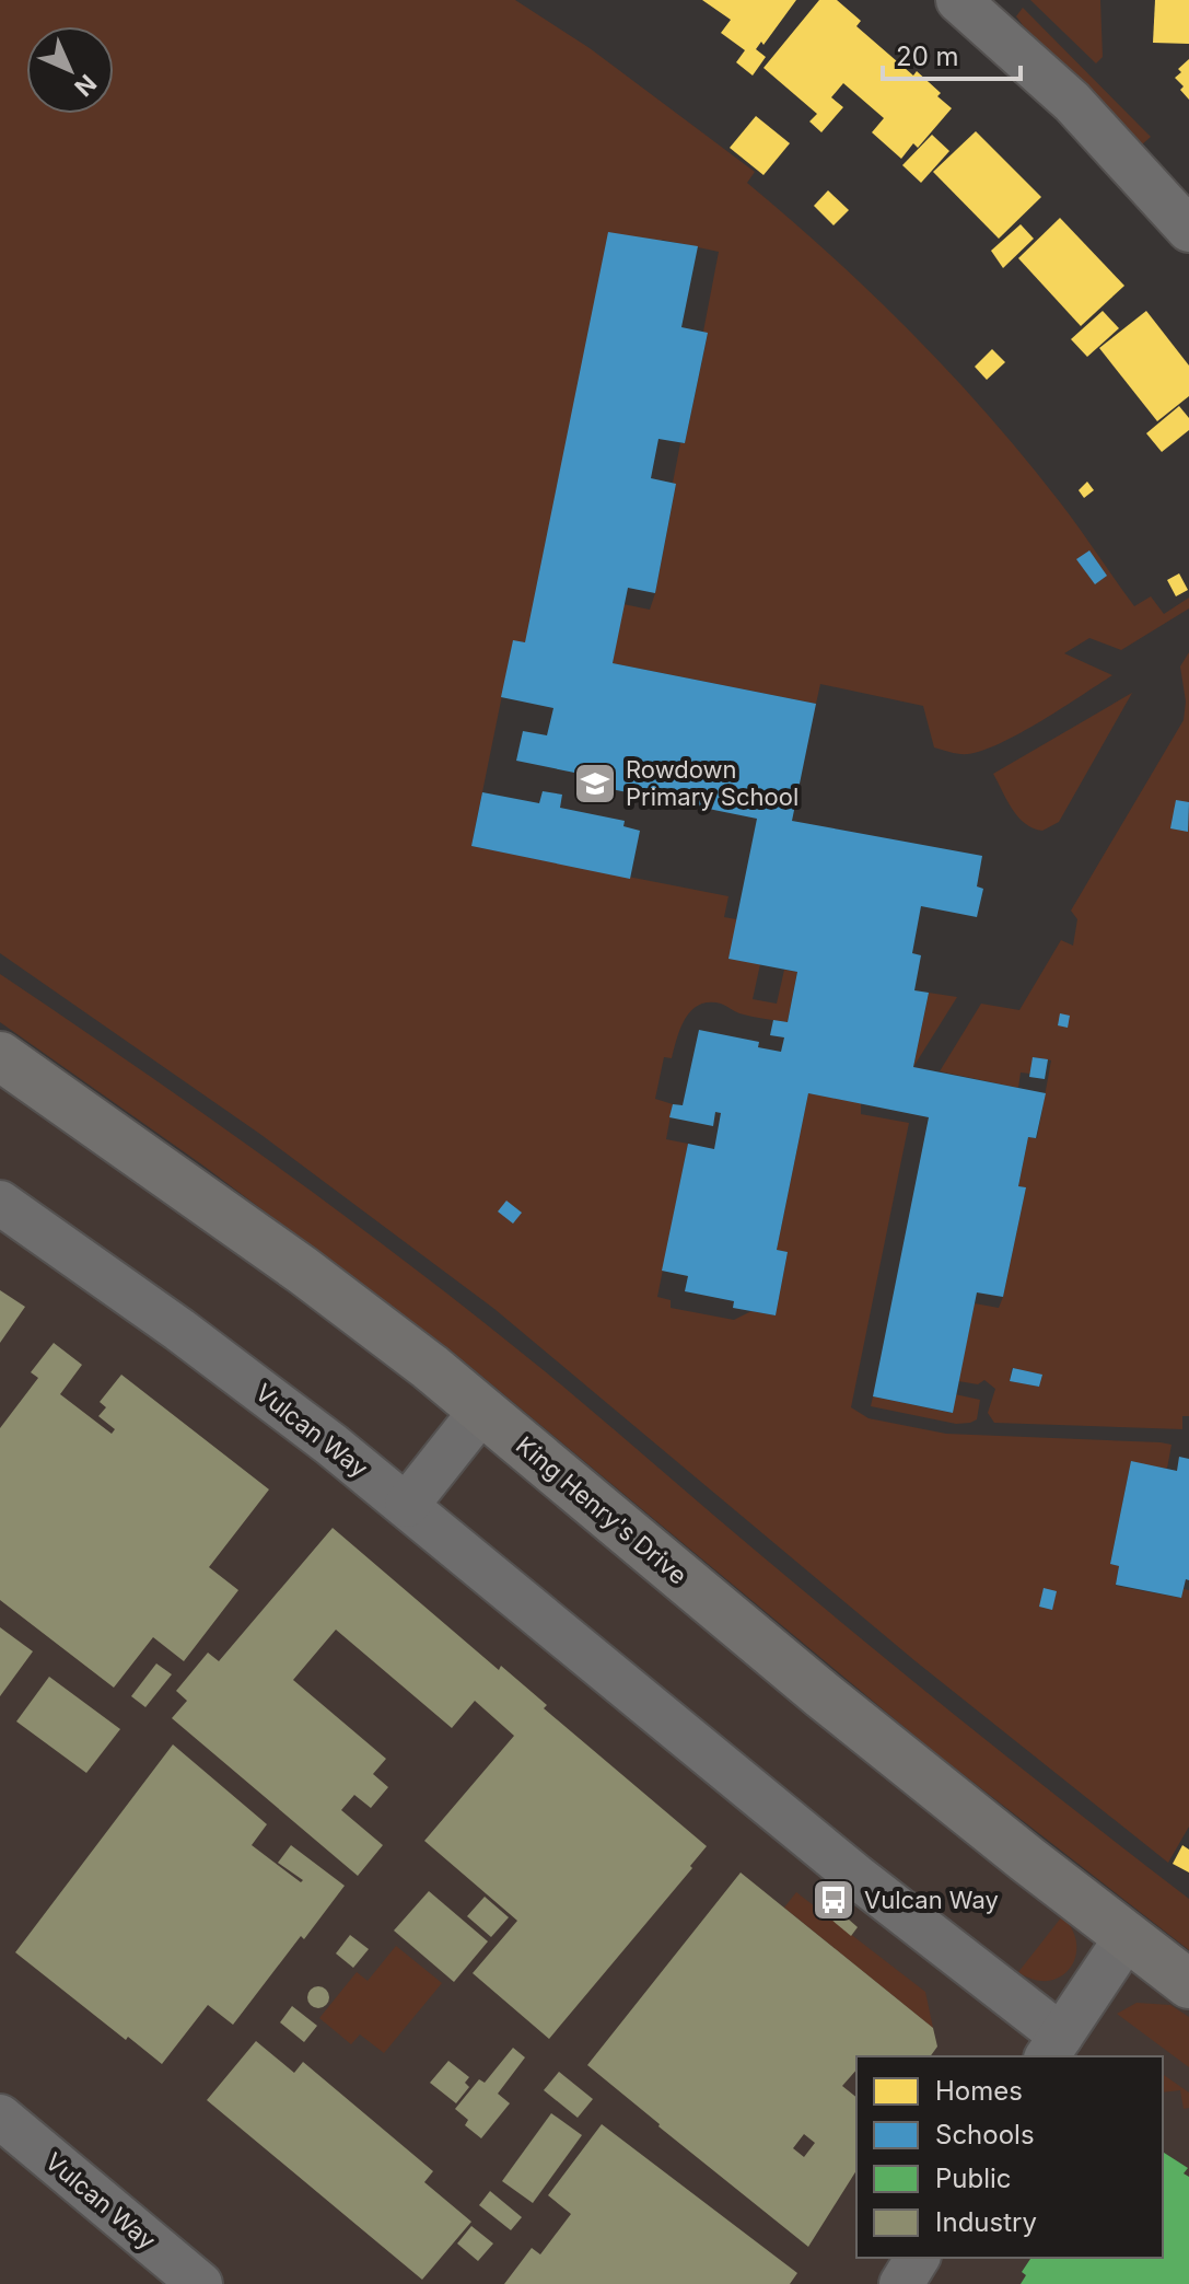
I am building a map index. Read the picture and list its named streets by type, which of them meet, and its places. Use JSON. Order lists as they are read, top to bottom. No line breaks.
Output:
{"streets":{"street":["Vulcan Way","King Henry's Drive"]},"crossings":[["Vulcan Way","King Henry's Drive"]],"places":{"school or university":["Rowdown Primary School"],"bus stop":["Vulcan Way"]},"legend":["Homes","Schools","Public","Industry"],"scale_bar":"20 m","north":"bottom right"}
